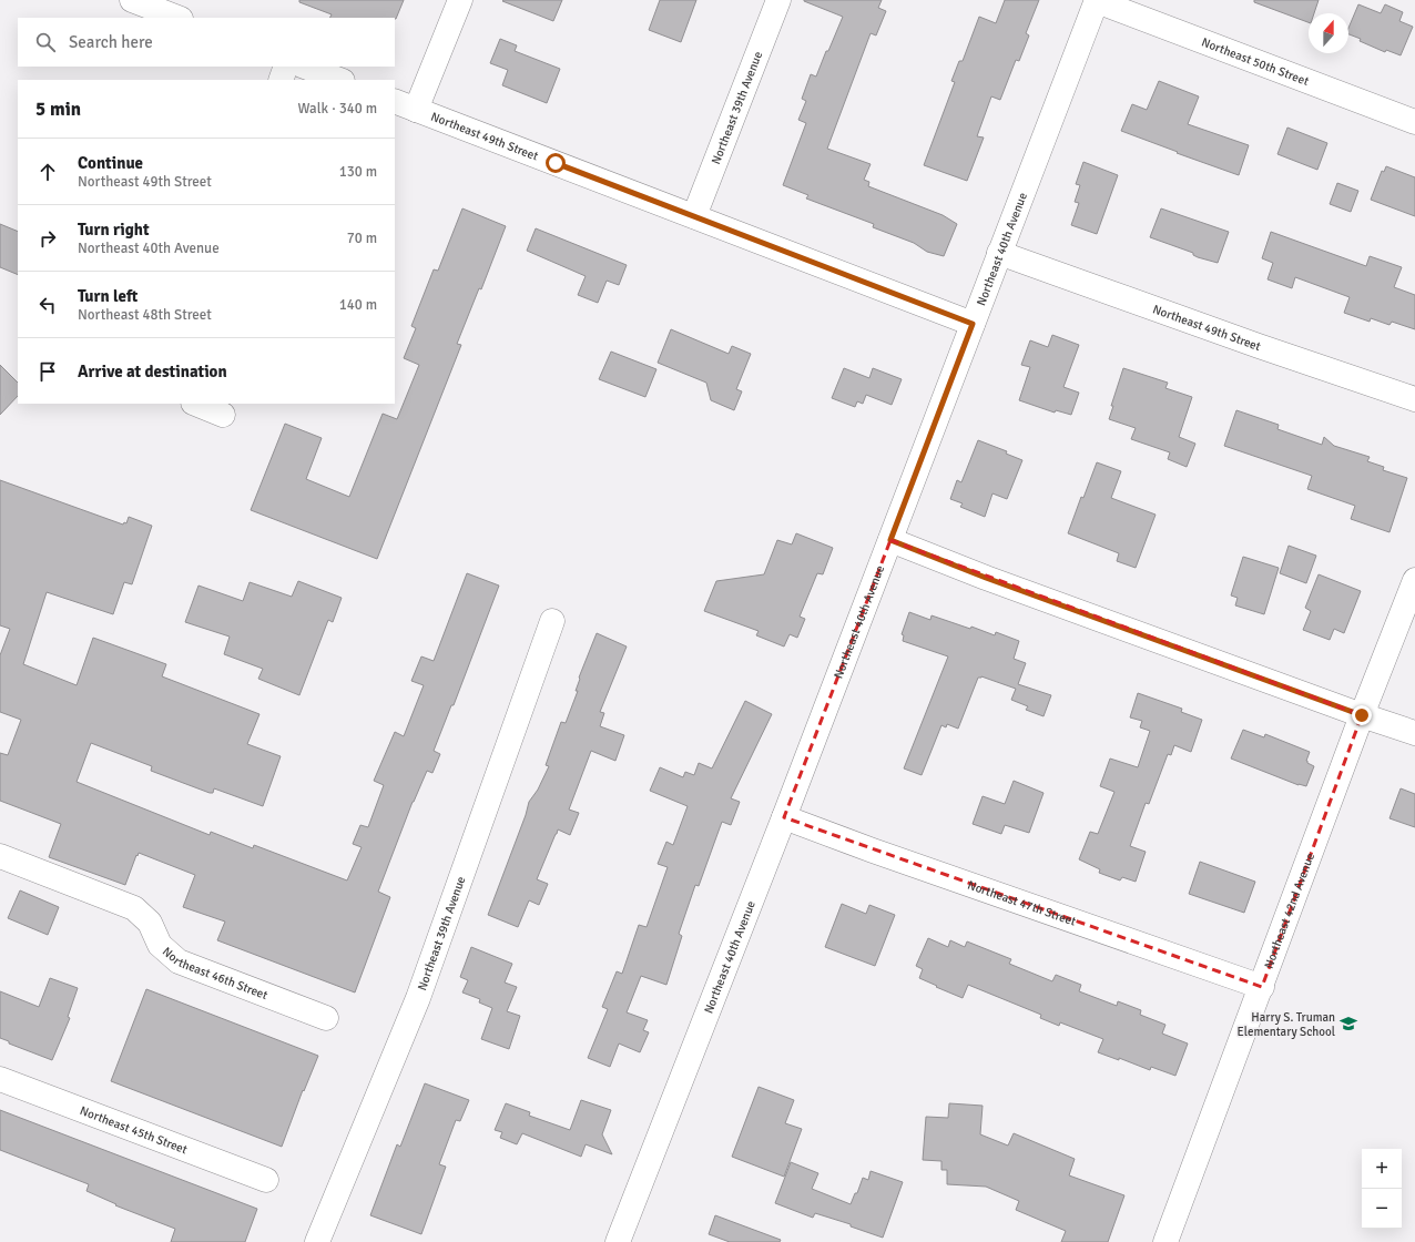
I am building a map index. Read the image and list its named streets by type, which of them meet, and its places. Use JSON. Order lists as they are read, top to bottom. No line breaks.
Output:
{"streets":{"street":["Northeast 50th Street","Northeast 39th Avenue","Northeast 49th Street","Northeast 40th Avenue","Northeast 47th Street","Northeast 42nd Avenue","Northeast 46th Street","Northeast 45th Street"]},"crossings":[["Northeast 50th Street","Northeast 40th Avenue"],["Northeast 39th Avenue","Northeast 49th Street"],["Northeast 49th Street","Northeast 40th Avenue"],["Northeast 40th Avenue","Northeast 47th Street"],["Northeast 47th Street","Northeast 42nd Avenue"]],"places":{"school or university":["Harry S. Truman Elementary School"]},"north":"top","page":{"search":"Search here","heading":["5 min","Walk · 340 m"],"list":[["Continue","Northeast 49th Street","130 m"],["Turn right","Northeast 40th Avenue","70 m"],["Turn left","Northeast 48th Street","140 m"],"Arrive at destination"],"map_buttons":["+","−"]}}
